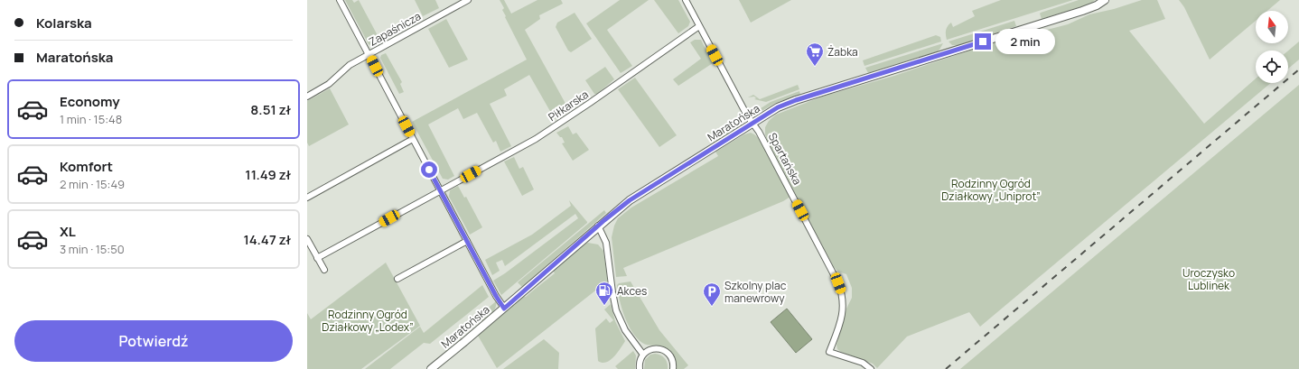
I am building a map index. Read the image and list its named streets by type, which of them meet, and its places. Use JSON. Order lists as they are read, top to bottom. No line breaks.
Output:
{"streets":{"main road":["Maratońska"],"street":["Zapaśnicza","Piłkarska","Spartańska"]},"crossings":[["Maratońska","Spartańska"]],"parks":["Rodzinny Ogród Działkowy „Uniprot”","Uroczysko Lublinek","Rodzinny Ogród Działkowy „Lodex”"],"places":{"supermarket":["Żabka"],"fuel station":["Akces"],"parking":["Szkolny plac manewrowy"]},"north":"top","page":{"banner":["Kolarska","Maratońska"],"bubble":"2 min","list":[{"name":"Economy","note":"1 min · 15:48","value":"8.51 zł"},{"name":"Komfort","note":"2 min · 15:49","value":"11.49 zł"},{"name":"XL","note":"3 min · 15:50","value":"14.47 zł"}],"buttons":"Potwierdź"}}
